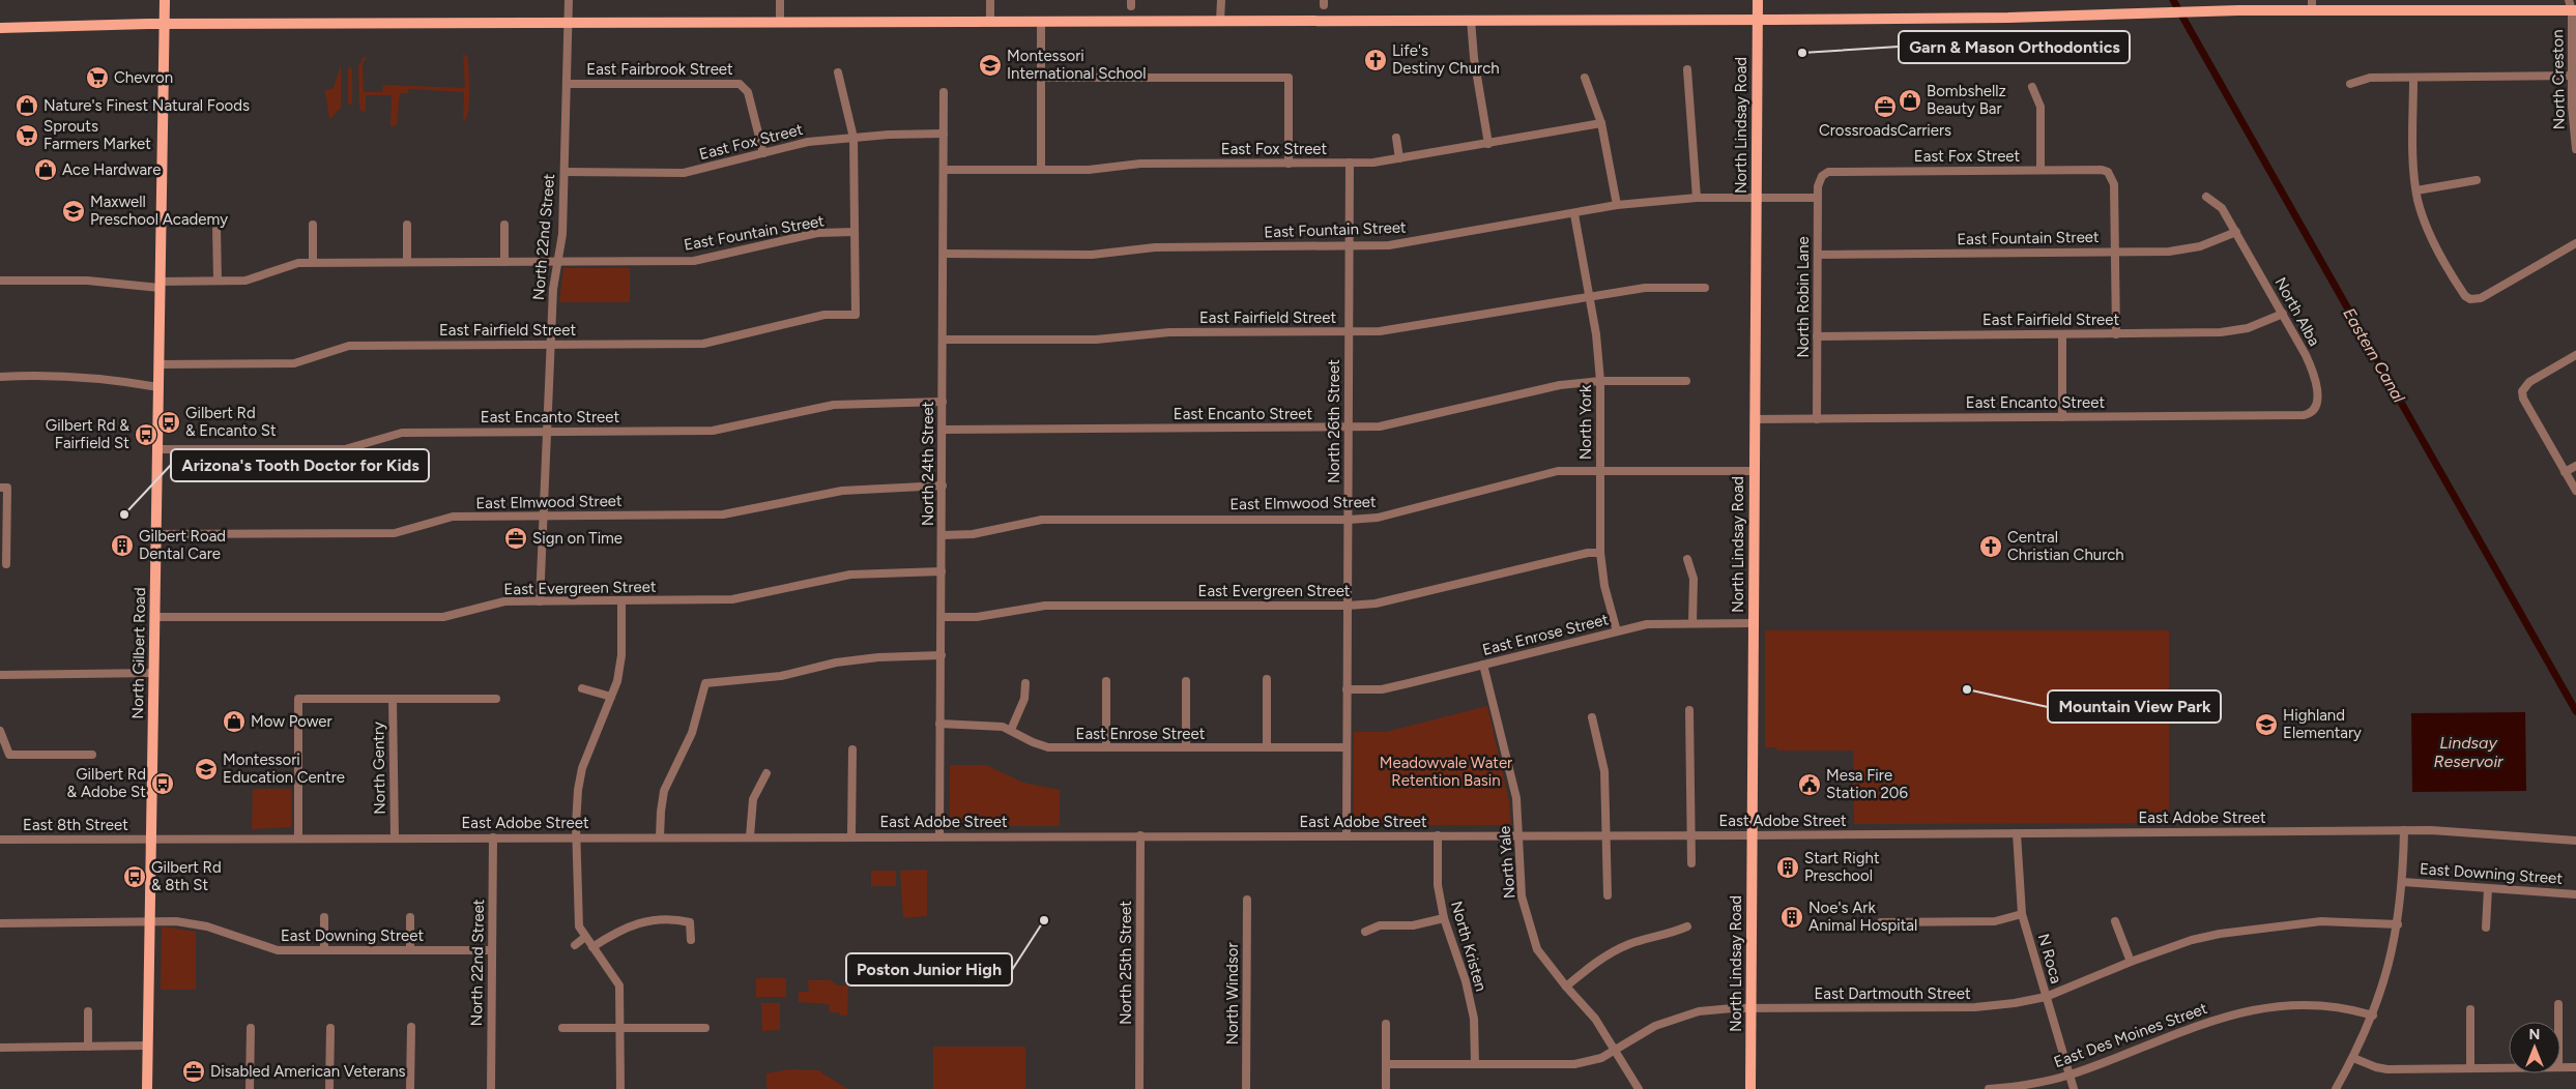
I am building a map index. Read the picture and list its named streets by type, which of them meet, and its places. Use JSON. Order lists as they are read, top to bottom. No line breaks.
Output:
{"streets":{"main road":["North Lindsay Road","North Gilbert Road"],"street":["East Fairbrook Street","North Creston","East Fox Street","East Fountain Street","North 22nd Street","North Robin Lane","North Alba","East Fairfield Street","East Encanto Street","North 26th Street","North York","North 24th Street","East Elmwood Street","East Evergreen Street","East Enrose Street","North Gentry","East Adobe Street","East 8th Street","North Yale","East Downing Street","North Kristen","N Roca","North 25th Street","North Windsor","East Dartmouth Street","East Des Moines Street"]},"crossings":[["East Fairbrook Street","East Fox Street"],["East Fairbrook Street","North 22nd Street"],["North Lindsay Road","East Fountain Street"],["North Lindsay Road","East Encanto Street"],["North Lindsay Road","East Elmwood Street"],["North Lindsay Road","East Enrose Street"],["North Lindsay Road","East Adobe Street"],["North Lindsay Road","East Dartmouth Street"],["East Fox Street","East Fountain Street"],["East Fox Street","North 22nd Street"],["East Fox Street","North Robin Lane"],["East Fox Street","North 26th Street"],["East Fox Street","North 24th Street"],["East Fountain Street","North 22nd Street"],["East Fountain Street","North Robin Lane"],["East Fountain Street","North Alba"],["East Fountain Street","East Fairfield Street"],["East Fountain Street","North 26th Street"],["East Fountain Street","North York"],["East Fountain Street","North 24th Street"],["East Fountain Street","North Gilbert Road"],["North 22nd Street","East Fairfield Street"],["North 22nd Street","East Encanto Street"],["North 22nd Street","East Elmwood Street"],["North 22nd Street","East Evergreen Street"],["North 22nd Street","East Adobe Street"],["North 22nd Street","East Downing Street"],["North Robin Lane","East Fairfield Street"],["North Robin Lane","East Encanto Street"],["North Alba","East Fairfield Street"],["North Alba","East Encanto Street"],["East Fairfield Street","North 26th Street"],["East Fairfield Street","North York"],["East Fairfield Street","North 24th Street"],["East Fairfield Street","North Gilbert Road"],["East Encanto Street","North 26th Street"],["East Encanto Street","North York"],["East Encanto Street","North 24th Street"],["East Encanto Street","North Gilbert Road"],["North 26th Street","East Elmwood Street"],["North 26th Street","East Evergreen Street"],["North 26th Street","East Enrose Street"],["North 26th Street","East Adobe Street"],["North York","East Elmwood Street"],["North York","East Evergreen Street"],["North York","East Enrose Street"],["North 24th Street","East Elmwood Street"],["North 24th Street","East Evergreen Street"],["North 24th Street","East Enrose Street"],["North 24th Street","East Adobe Street"],["East Elmwood Street","North Gilbert Road"],["East Evergreen Street","North Gilbert Road"],["East Enrose Street","North Yale"],["North Gilbert Road","East Adobe Street"],["North Gilbert Road","East 8th Street"],["North Gilbert Road","East Downing Street"],["North Gentry","East Adobe Street"],["East Adobe Street","East 8th Street"],["East Adobe Street","North Yale"],["East Adobe Street","North Kristen"],["East Adobe Street","N Roca"],["East Adobe Street","North 25th Street"],["North Yale","East Dartmouth Street"],["North Kristen","East Dartmouth Street"],["N Roca","East Dartmouth Street"],["N Roca","East Des Moines Street"]],"water":["Eastern Canal","Lindsay Reservoir"],"parks":["Meadowvale Water Retention Basin"],"places":{"other":["Garn & Mason Orthodontics","Arizona's Tooth Doctor for Kids","Mountain View Park","Poston Junior High"],"church":["Life's Destiny Church","Central Christian Church"],"school or university":["Montessori International School","Maxwell Preschool Academy","Highland Elementary","Montessori Education Centre"],"supermarket":["Chevron","Sprouts Farmers Market"],"shop":["Bombshellz Beauty Bar","Nature's Finest Natural Foods","Ace Hardware","Mow Power"],"office":["CrossroadsCarriers","Sign on Time","Disabled American Veterans"],"bus stop":["Gilbert Rd & Encanto St","Gilbert Rd & Fairfield St","Gilbert Rd & Adobe St","Gilbert Rd & 8th St"],"building":["Gilbert Road Dental Care","Start Right Preschool","Noe's Ark Animal Hospital"],"public building":["Mesa Fire Station 206"]},"north":"top"}
